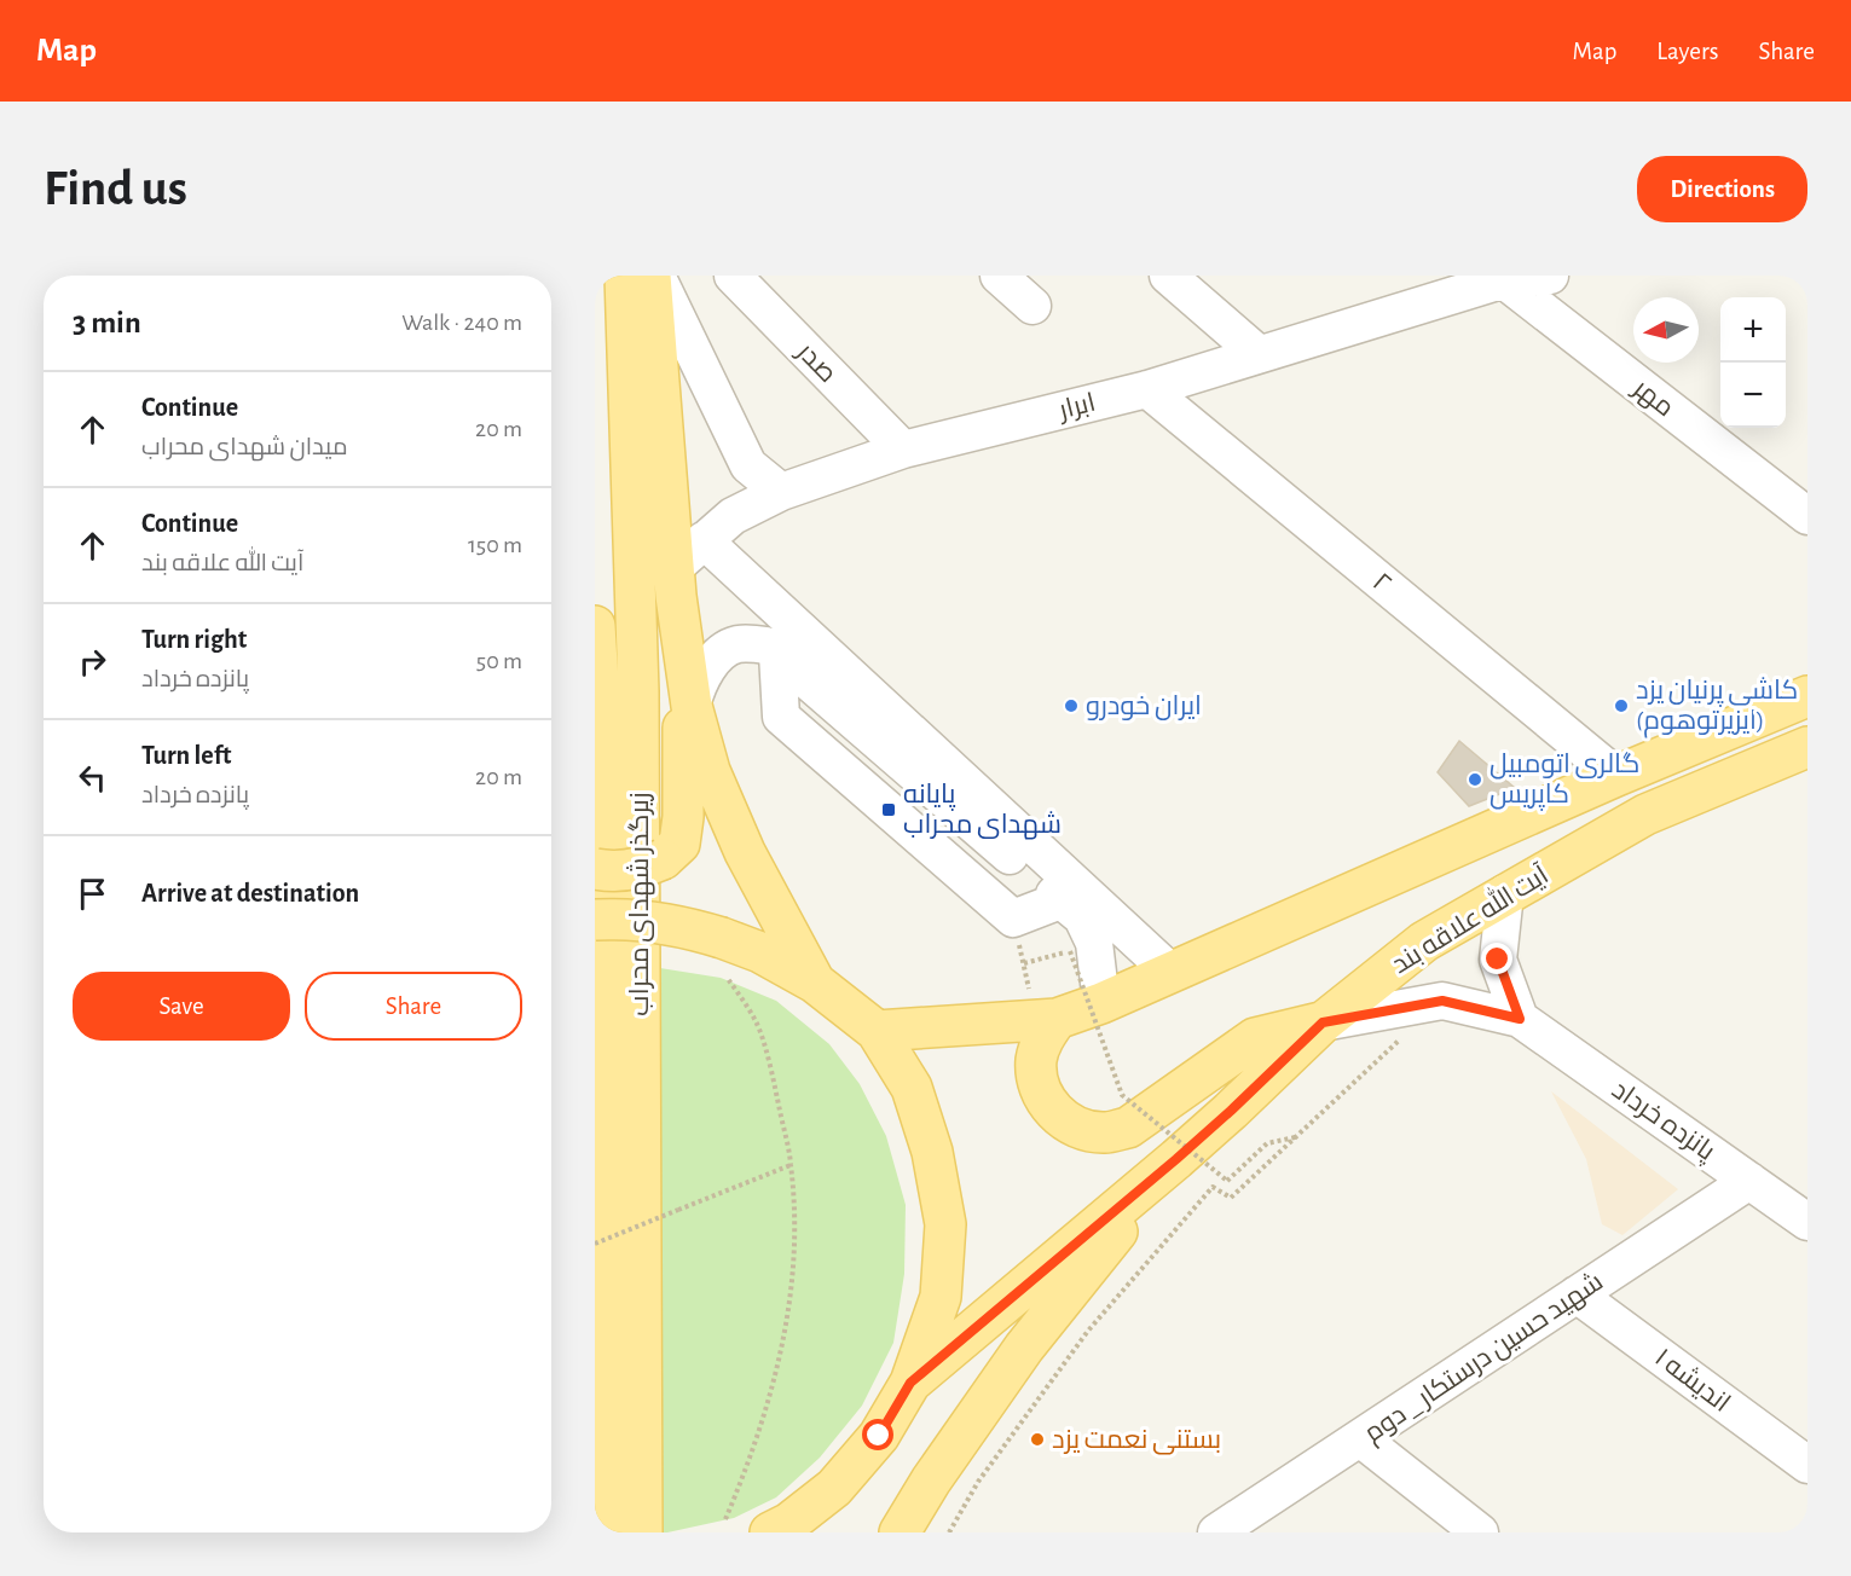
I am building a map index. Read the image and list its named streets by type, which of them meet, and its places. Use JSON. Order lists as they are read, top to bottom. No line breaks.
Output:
{"streets":{"main road":["زیرگذر شهدای محراب","آیت الله علاقه بند"],"street":["صدر","مهر","ابرار","۲","پانزده خرداد","شهید حسین درستکار _ دوم","اندیشه ۱"]},"crossings":[["صدر","ابرار"],["مهر","ابرار"],["ابرار","۲"],["آیت الله علاقه بند","پانزده خرداد"],["پانزده خرداد","شهید حسین درستکار _ دوم"],["شهید حسین درستکار _ دوم","اندیشه ۱"]],"places":{"other":["ایران خودرو","کاشی پرنیان یزد (ایزیرتوهوم)","گالری اتومبیل کاپریس","بستنی نعمت یزد"],"transit":["پایانه شهدای محراب"]},"north":"left","page":{"header":"Map","nav":["Map","Layers","Share"],"buttons":["Directions",["Save","Share"]],"title":"Find us","heading":["3 min","Walk · 240 m"],"map_buttons":["+","−"],"list":[["Continue","میدان شهدای محراب","20 m"],["Continue","آیت الله علاقه بند","150 m"],["Turn right","پانزده خرداد","50 m"],["Turn left","پانزده خرداد","20 m"],"Arrive at destination"]}}
